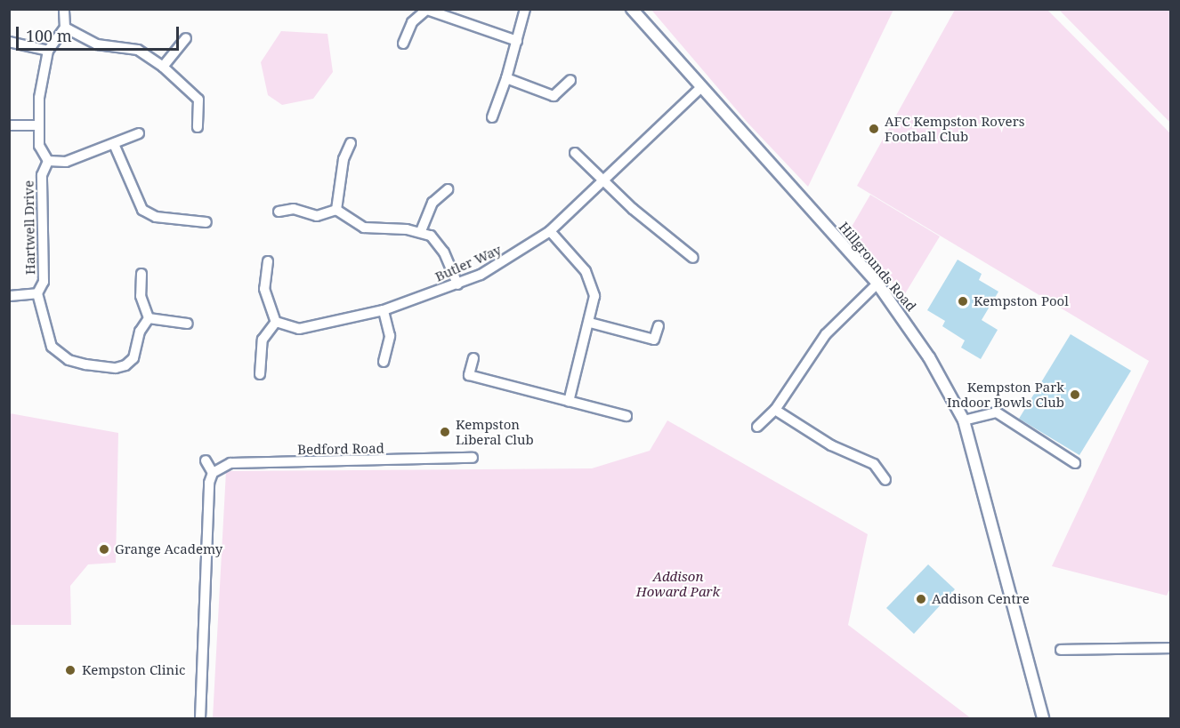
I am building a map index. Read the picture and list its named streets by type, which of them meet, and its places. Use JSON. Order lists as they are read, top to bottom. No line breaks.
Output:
{"streets":{"street":["Hartwell Drive","Butler Way","Hillgrounds Road","Bedford Road"]},"crossings":[["Butler Way","Hillgrounds Road"]],"parks":["Addison Howard Park"],"places":["AFC Kempston Rovers Football Club","Kempston Pool","Kempston Park Indoor Bowls Club","Kempston Liberal Club","Grange Academy","Addison Centre","Kempston Clinic"],"scale_bar":"100 m"}
